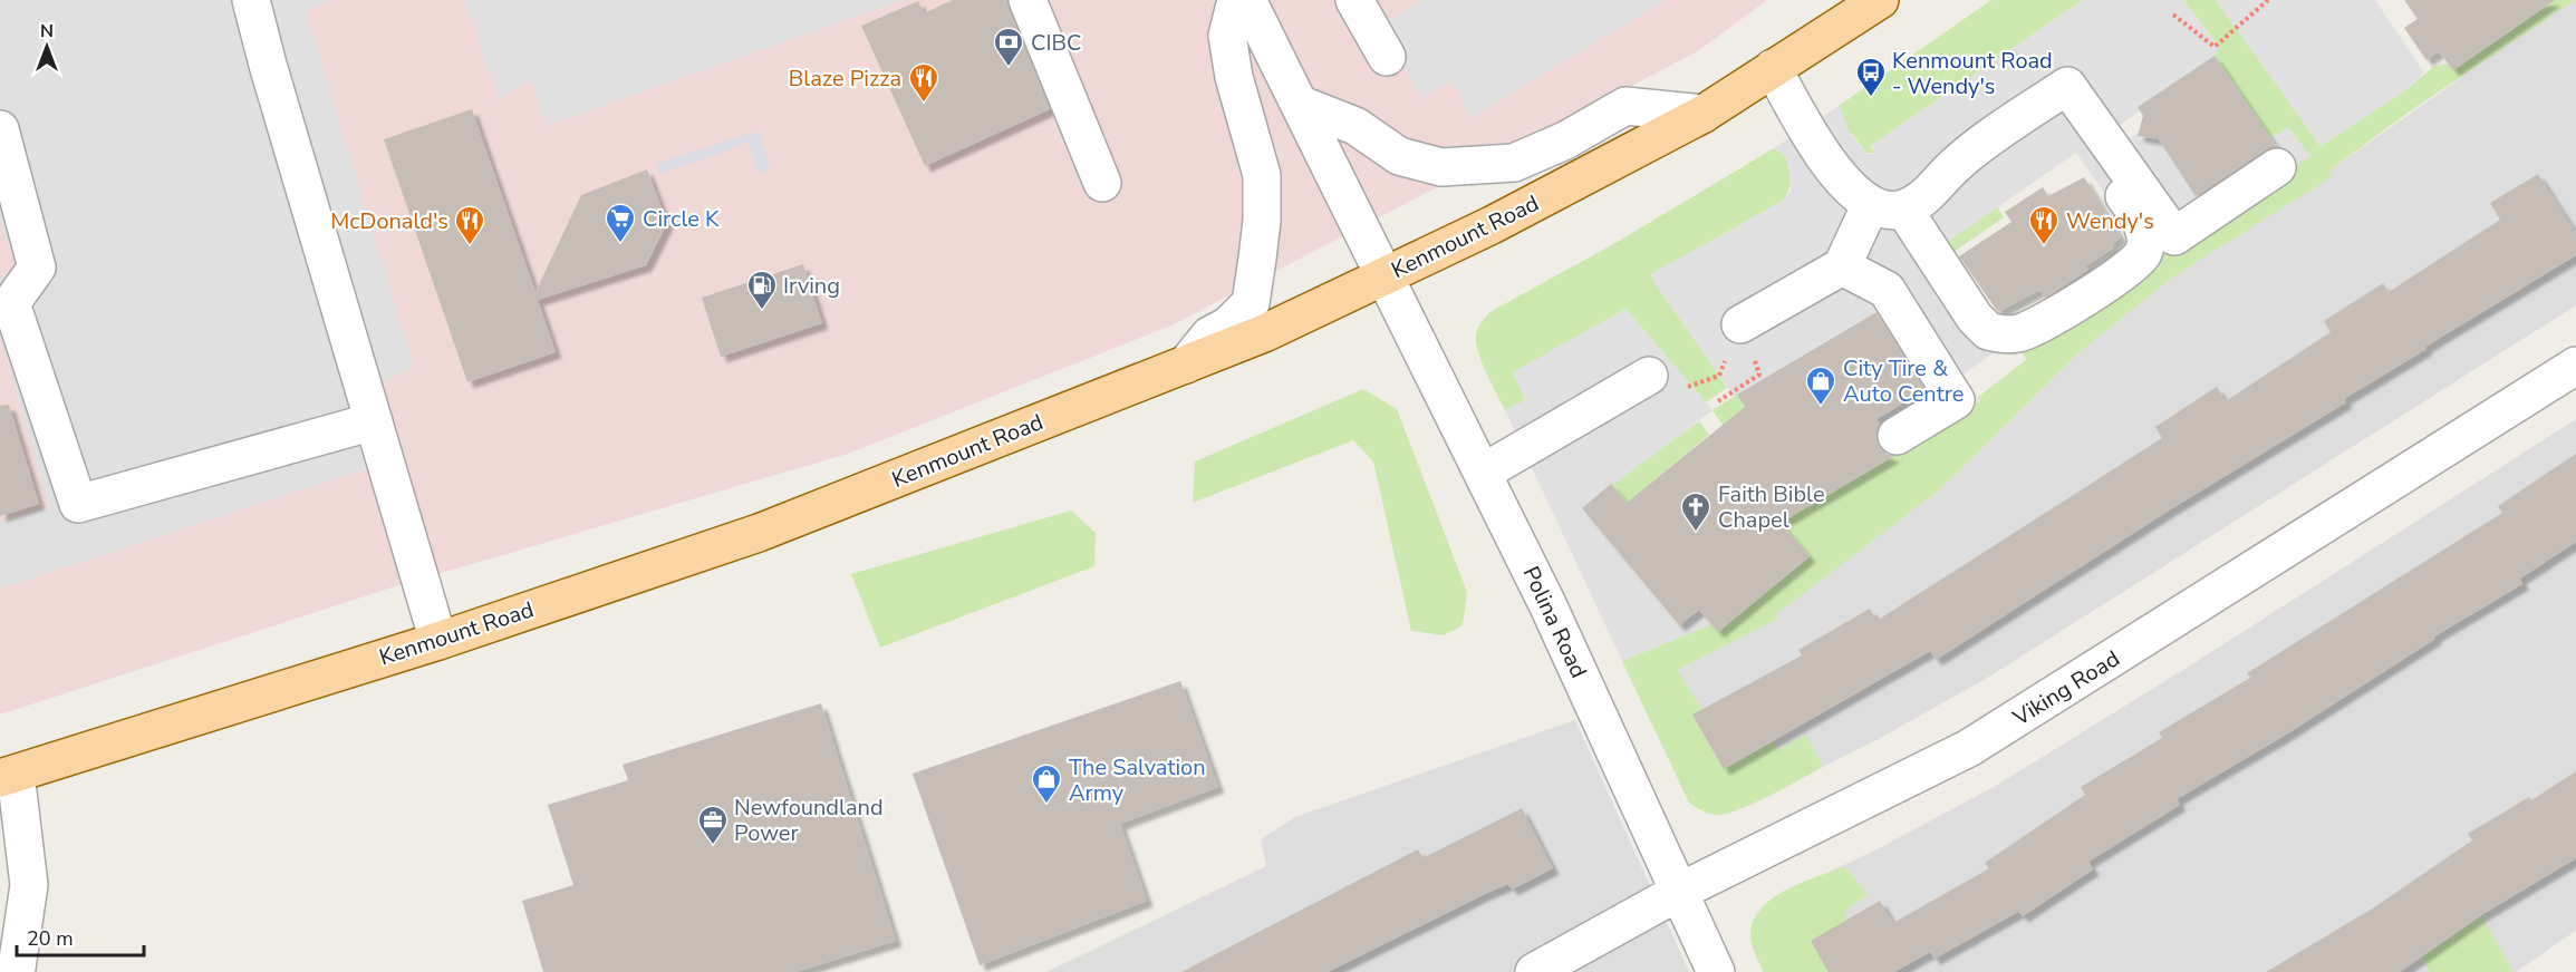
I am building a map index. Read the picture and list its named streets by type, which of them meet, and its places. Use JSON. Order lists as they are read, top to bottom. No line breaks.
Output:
{"streets":{"main road":["Kenmount Road"],"street":["Polina Road","Viking Road"]},"crossings":[["Kenmount Road","Polina Road"],["Polina Road","Viking Road"]],"places":{"bank":["CIBC"],"bus stop":["Kenmount Road - Wendy's"],"restaurant":["Blaze Pizza","McDonald's","Wendy's"],"supermarket":["Circle K"],"fuel station":["Irving"],"shop":["City Tire & Auto Centre","The Salvation Army"],"church":["Faith Bible Chapel"],"office":["Newfoundland Power"]},"scale_bar":"20 m","north":"top"}
